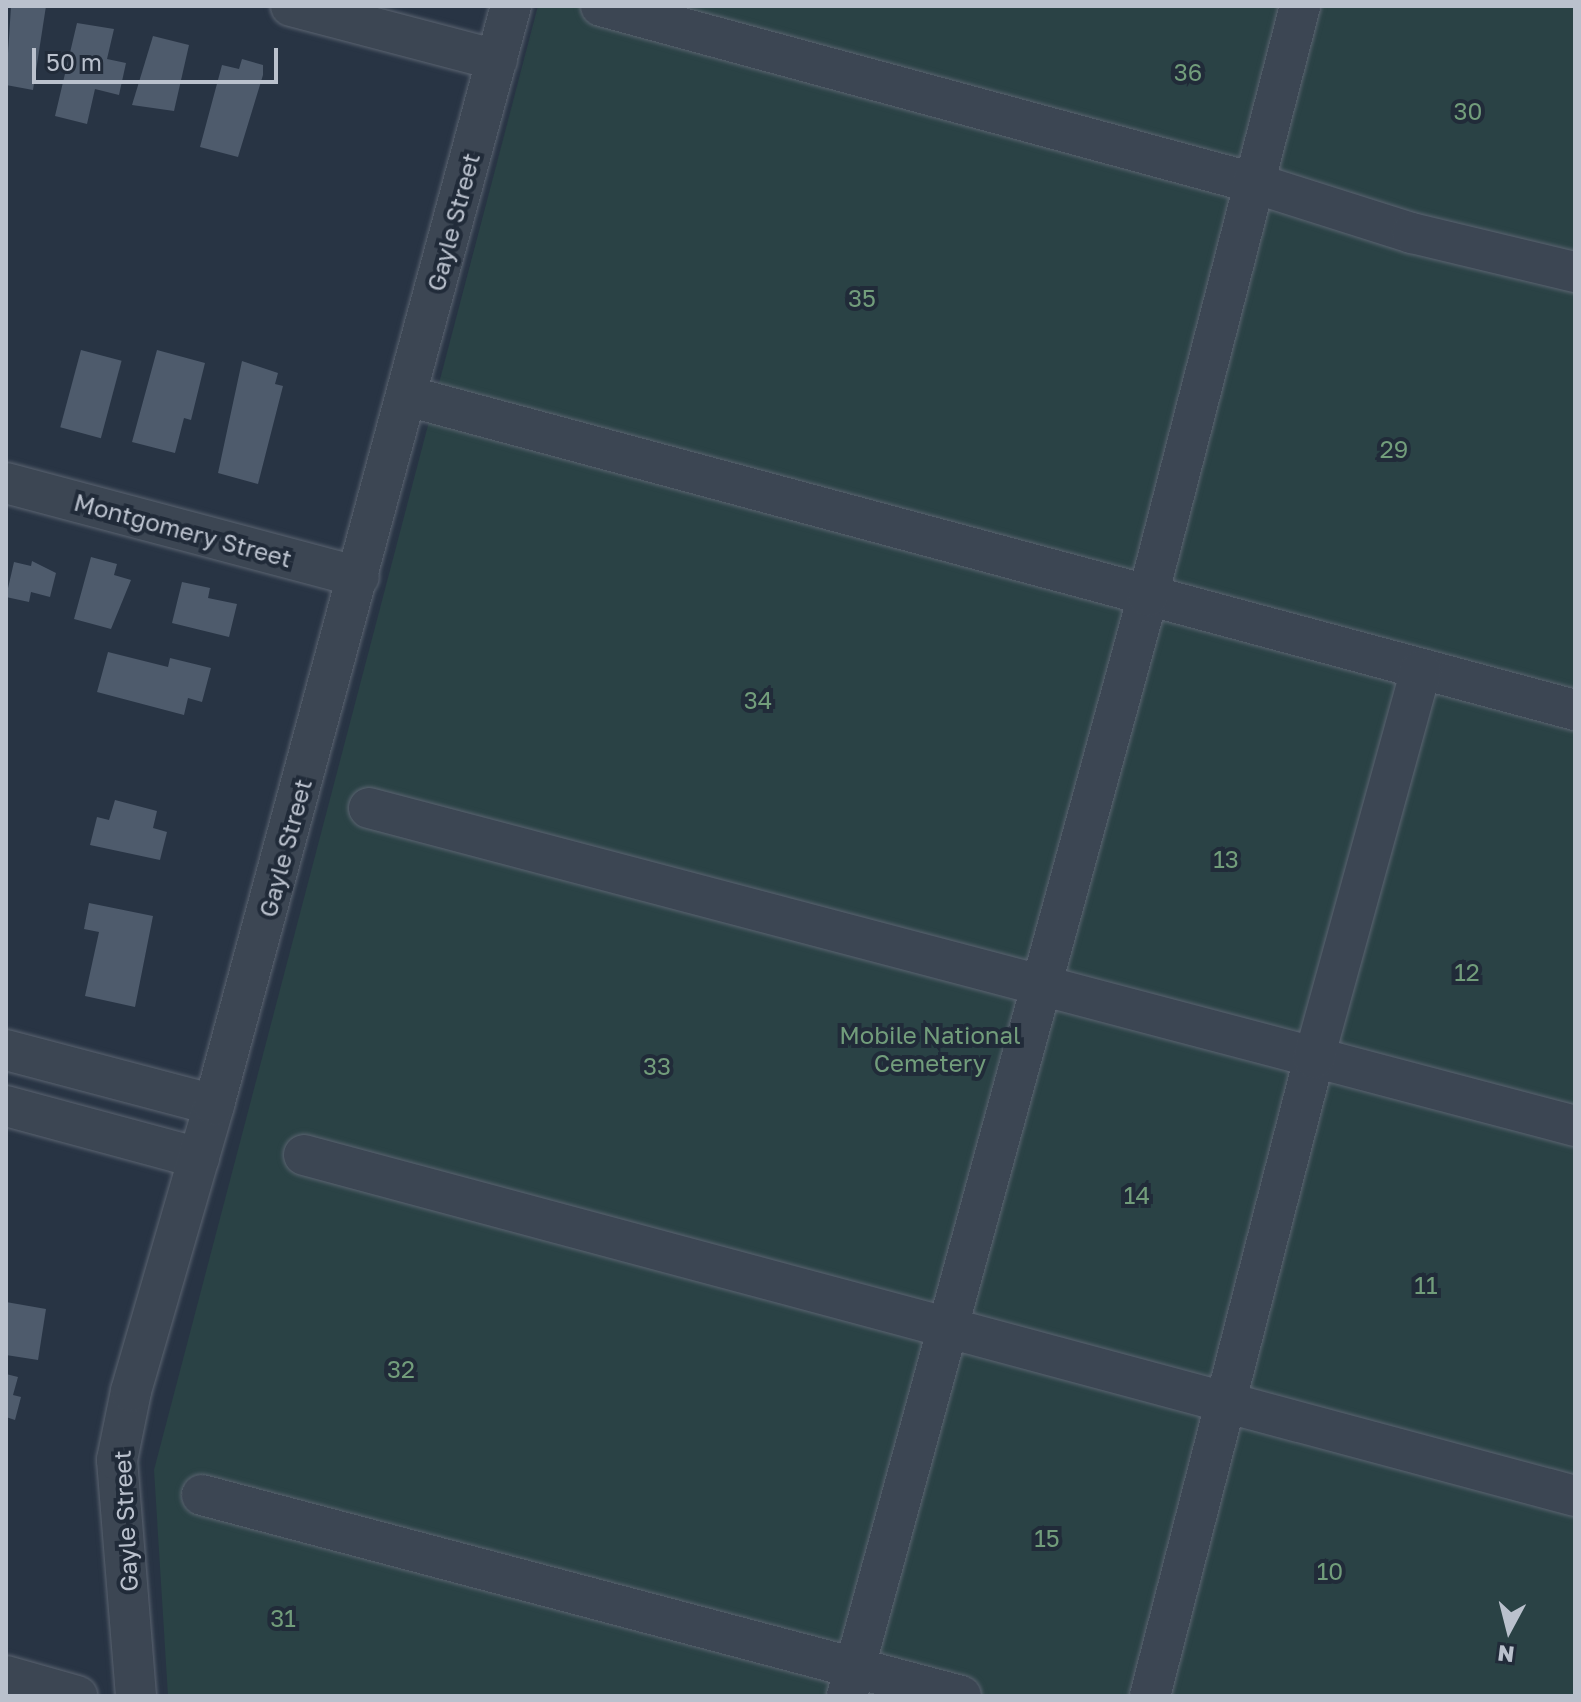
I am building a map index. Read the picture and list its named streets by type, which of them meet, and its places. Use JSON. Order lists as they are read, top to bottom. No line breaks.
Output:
{"streets":{"street":["Gayle Street","Montgomery Street"]},"crossings":[["Gayle Street","Montgomery Street"]],"parks":["36","30","35","29","34","13","12","Mobile National Cemetery","33","14","11","32","15","10","31"],"scale_bar":"50 m","north":"bottom"}
